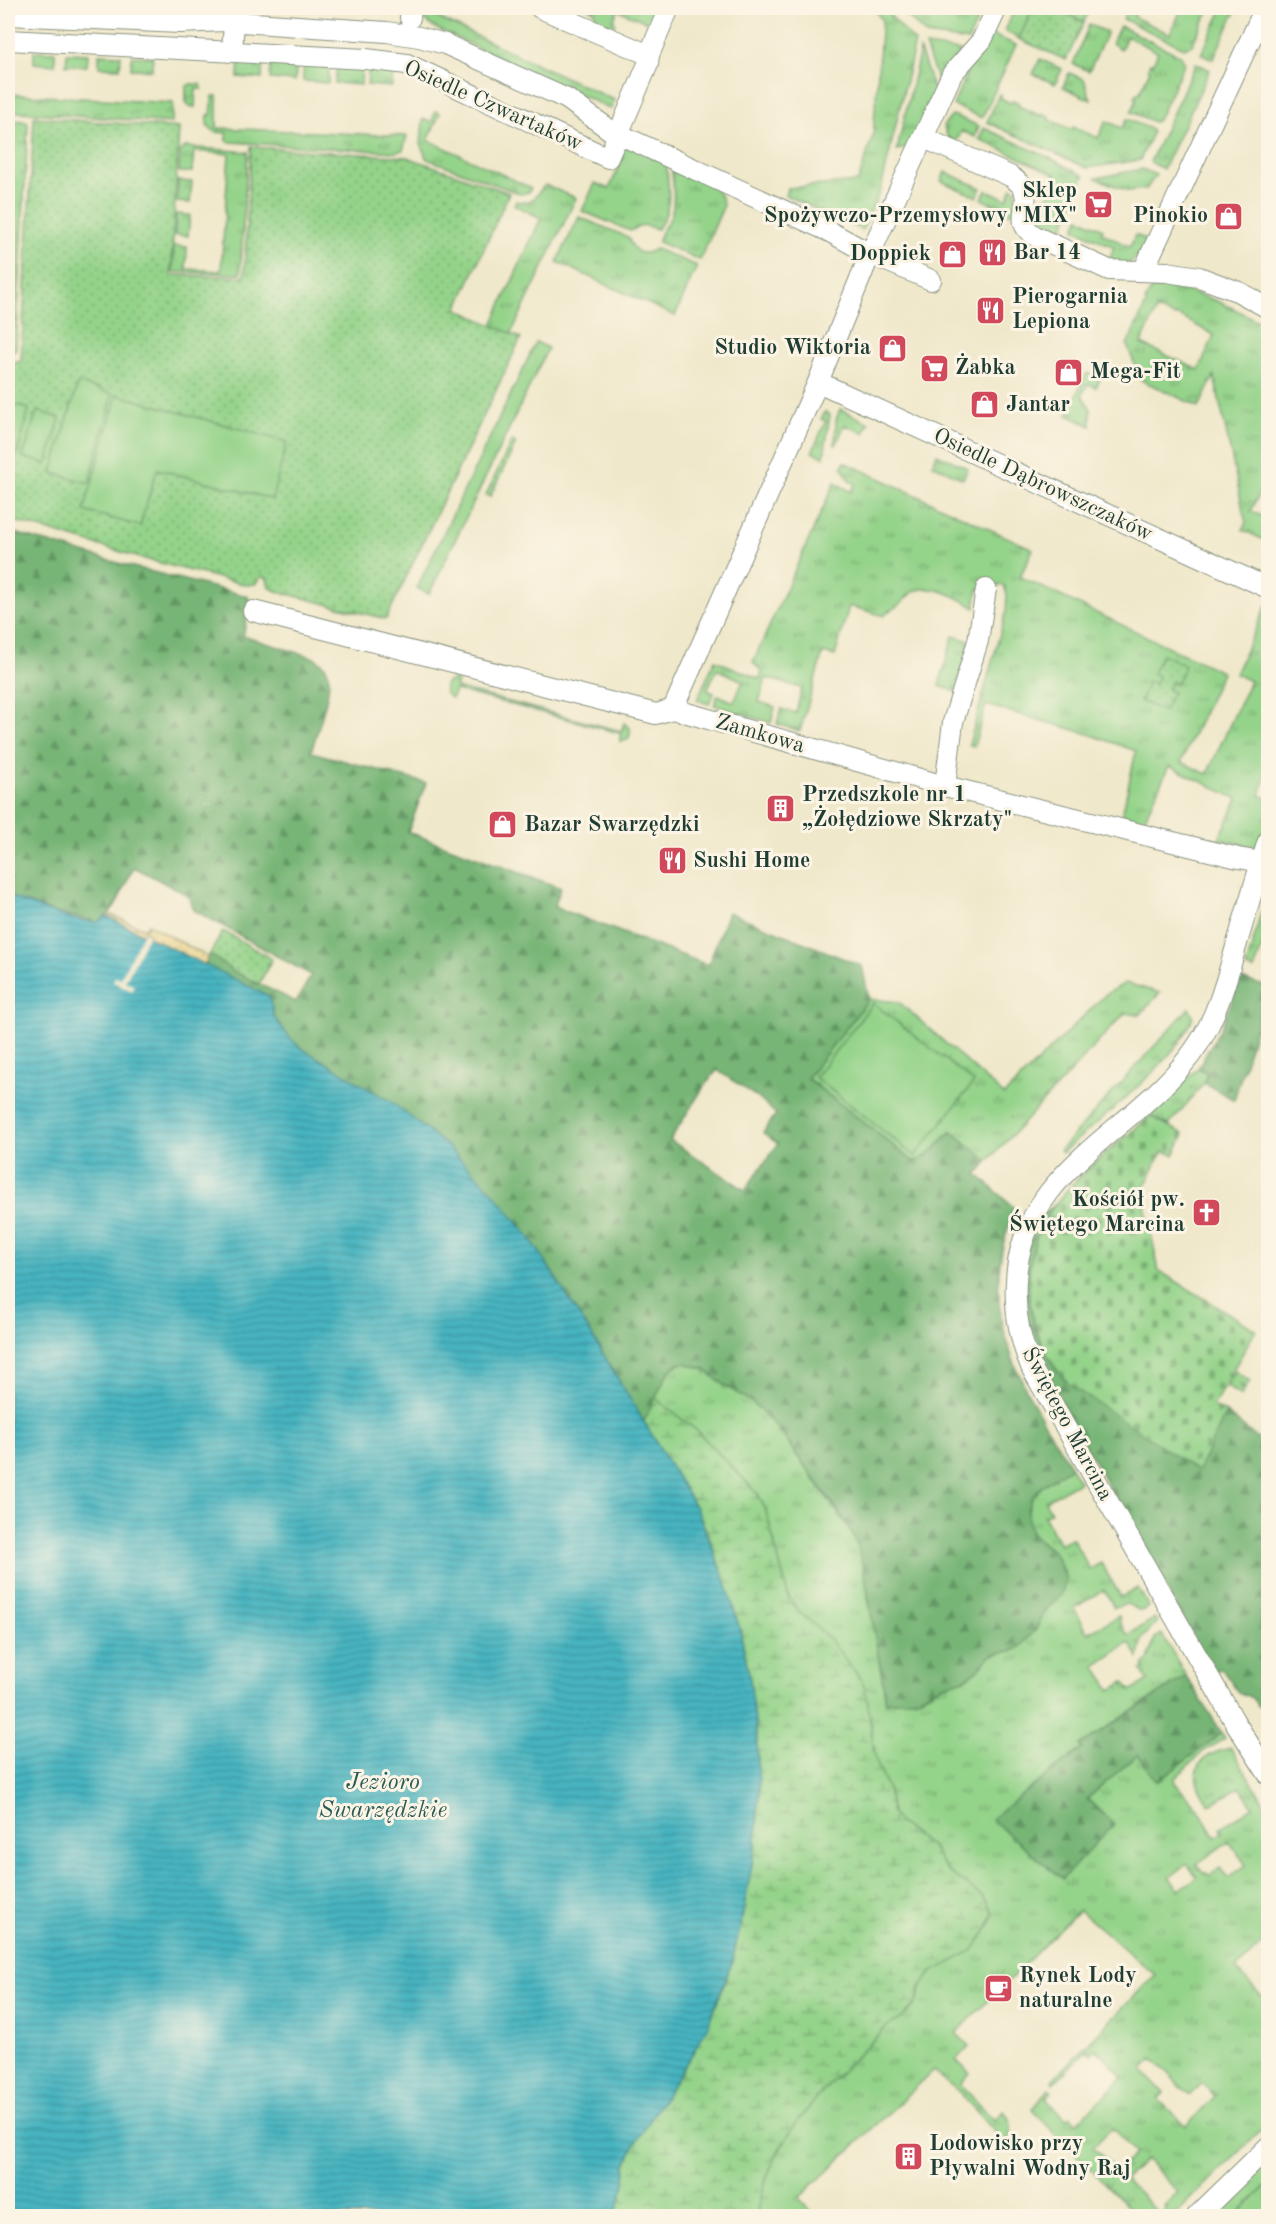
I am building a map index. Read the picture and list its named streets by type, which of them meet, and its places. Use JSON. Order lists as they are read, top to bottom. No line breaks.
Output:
{"streets":{"street":["Osiedle Czwartaków","Osiedle Dąbrowszczaków","Zamkowa","Świętego Marcina"]},"crossings":[["Zamkowa","Świętego Marcina"]],"water":["Jezioro Swarzędzkie"],"places":{"supermarket":["Sklep Spożywczo-Przemysłowy \"MIX\"","Żabka"],"shop":["Pinokio","Doppiek","Studio Wiktoria","Mega-Fit","Jantar","Bazar Swarzędzki"],"restaurant":["Bar 14","Pierogarnia Lepiona","Sushi Home"],"building":["Przedszkole nr 1 „Żołędziowe Skrzaty\"","Lodowisko przy Pływalni Wodny Raj"],"church":["Kościół pw. Świętego Marcina"],"cafe":["Rynek Lody naturalne"]}}
